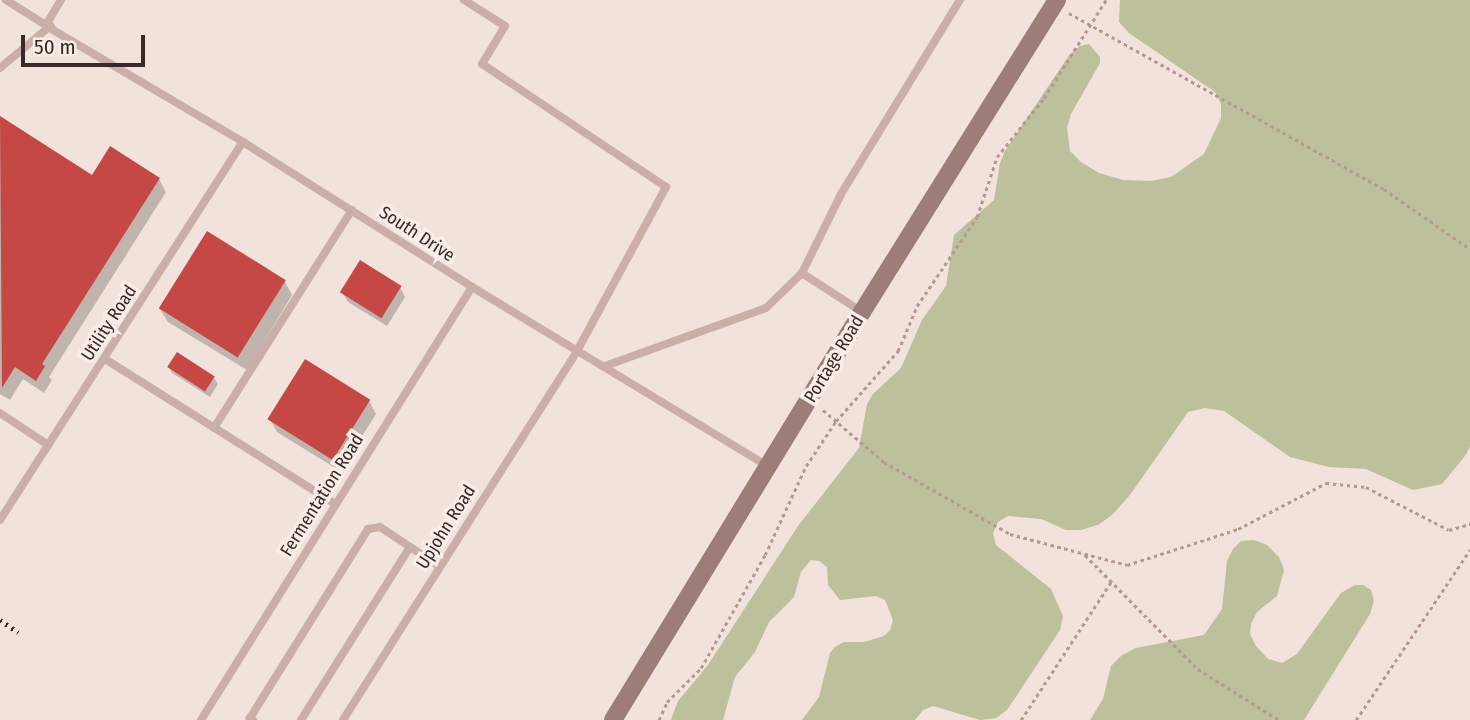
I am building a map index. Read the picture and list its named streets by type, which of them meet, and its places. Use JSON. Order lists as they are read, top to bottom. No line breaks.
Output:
{"streets":{"main road":["Portage Road"],"lane":["South Drive","Utility Road","Fermentation Road","Upjohn Road"]},"crossings":[["South Drive","Utility Road"],["South Drive","Portage Road"],["South Drive","Fermentation Road"],["South Drive","Upjohn Road"]],"scale_bar":"50 m"}
